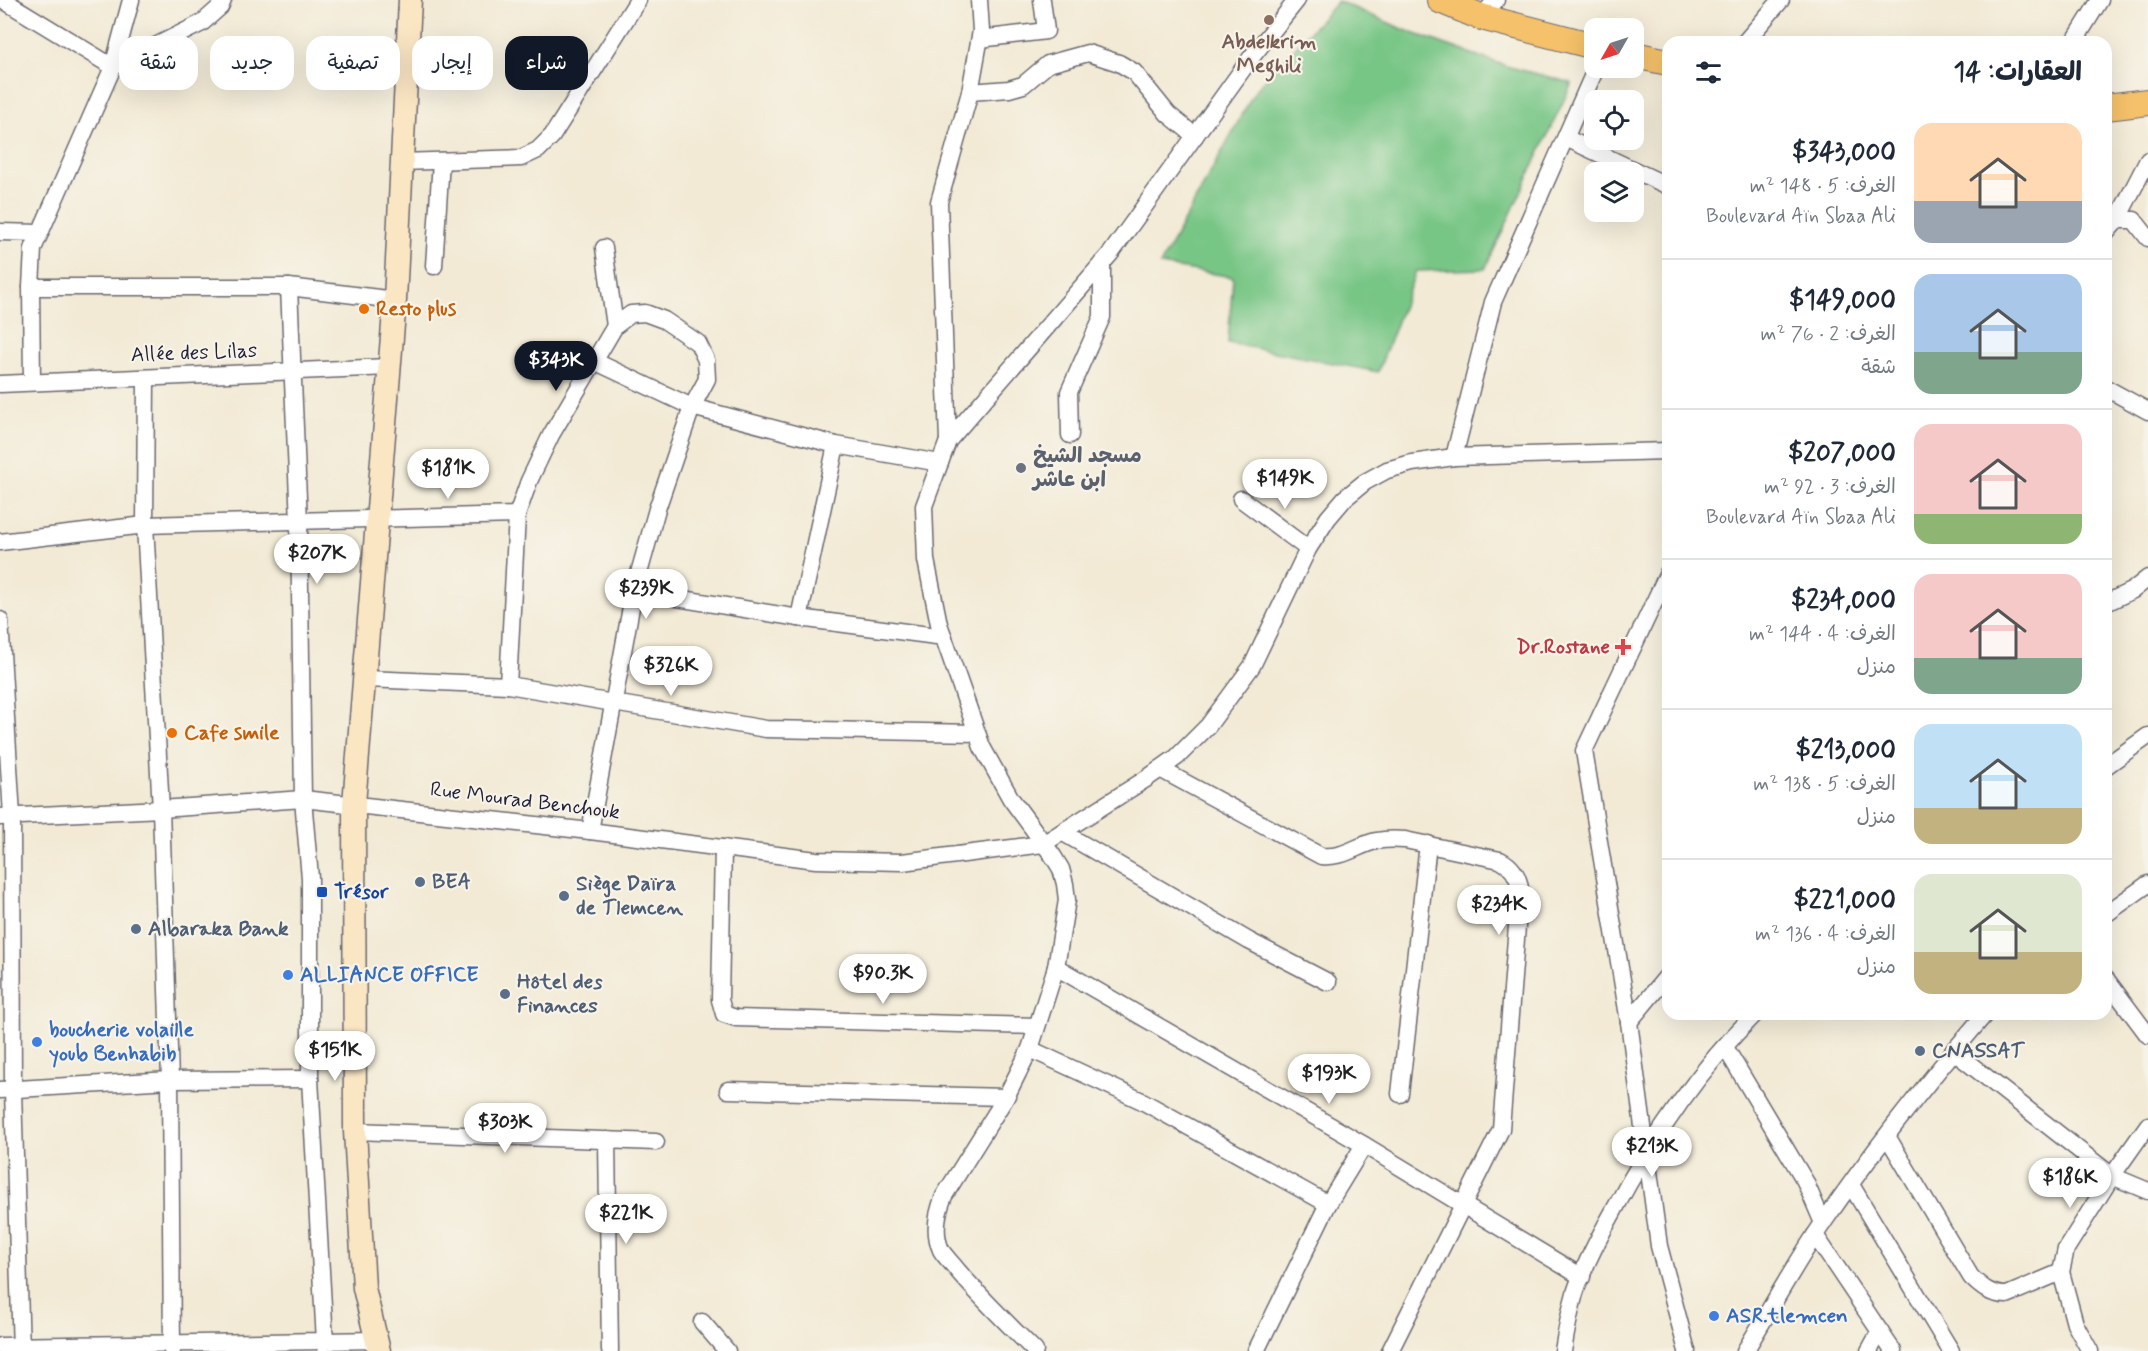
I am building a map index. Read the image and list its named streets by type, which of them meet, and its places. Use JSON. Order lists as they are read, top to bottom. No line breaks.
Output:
{"streets":{"street":["Allée des Lilas","Rue Mourad Benchouk"]},"places":{"other":["Abdelkrim Meghili","Resto plus","مسجد الشيخ ابن عاشر","Cafe smile","BEA","Siège Daïra de Tlemcen","Albaraka Bank","ALLIANCE OFFICE","Hôtel des Finances","boucherie volaille youb Benhabib","CNASSAT","ASR.tlemcen"],"health":["Dr.Rostane"],"transit":["Trésor"]},"north":"bottom left","page":{"chip":["شراء","إيجار","تصفية","جديد","شقة"],"heading":"العقارات: 14","list":[{"name":"$343,000","note":"الغرف: 5 · 148 m² · Boulevard Aïn Sbaa Ali"},{"name":"$149,000","note":"الغرف: 2 · 76 m² · شقة"},{"name":"$207,000","note":"الغرف: 3 · 92 m² · Boulevard Aïn Sbaa Ali"},{"name":"$234,000","note":"الغرف: 4 · 144 m² · منزل"},{"name":"$213,000","note":"الغرف: 5 · 138 m² · منزل"},{"name":"$221,000","note":"الغرف: 4 · 136 m² · منزل"}],"price":["$343K","$181K","$149K","$207K","$239K","$326K","$234K","$90.3K","$151K","$193K","$303K","$213K","$186K","$221K"]}}
